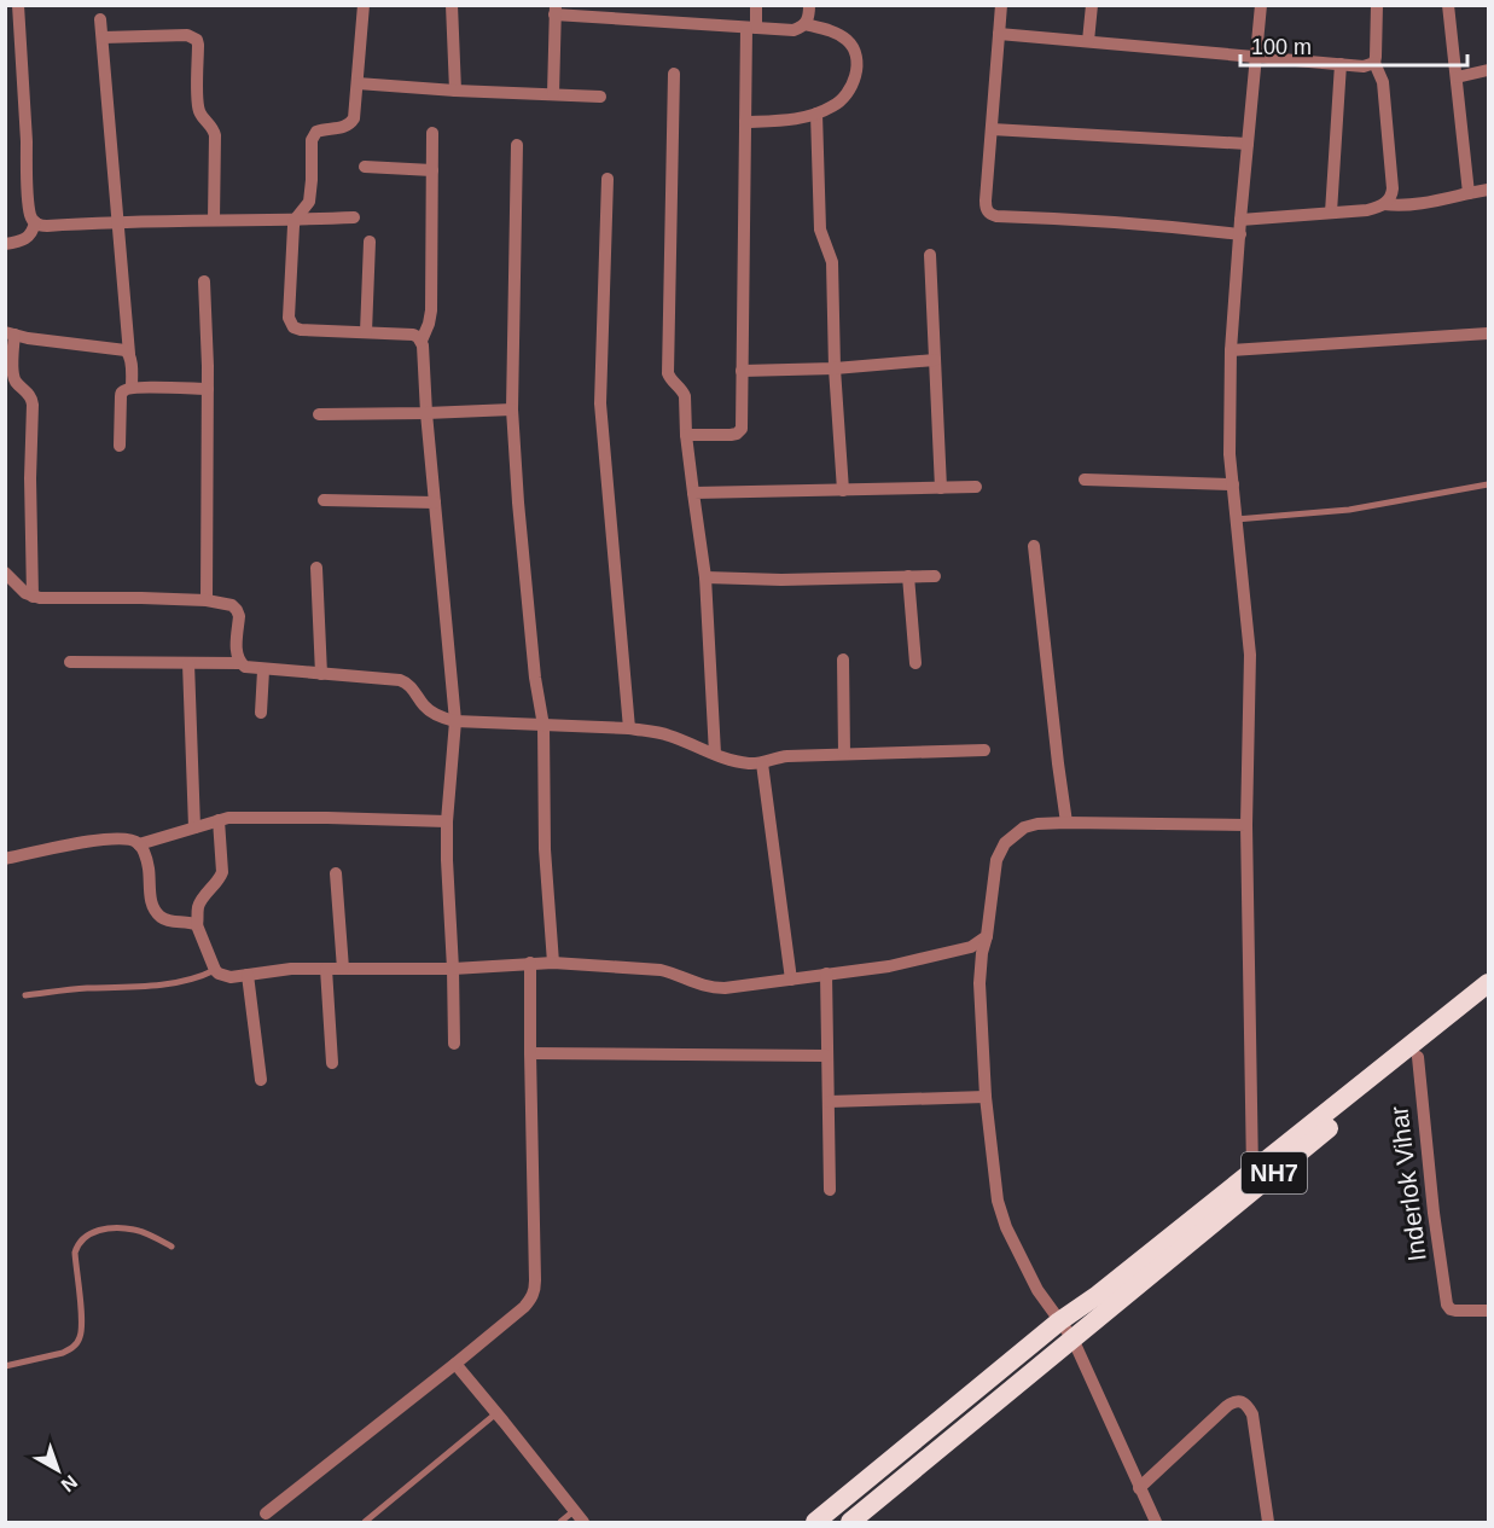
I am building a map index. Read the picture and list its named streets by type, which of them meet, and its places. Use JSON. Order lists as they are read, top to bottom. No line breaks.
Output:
{"streets":{"highway":["NH7"],"street":["Inderlok Vihar"]},"crossings":[["NH7","Inderlok Vihar"]],"scale_bar":"100 m","north":"bottom right"}
